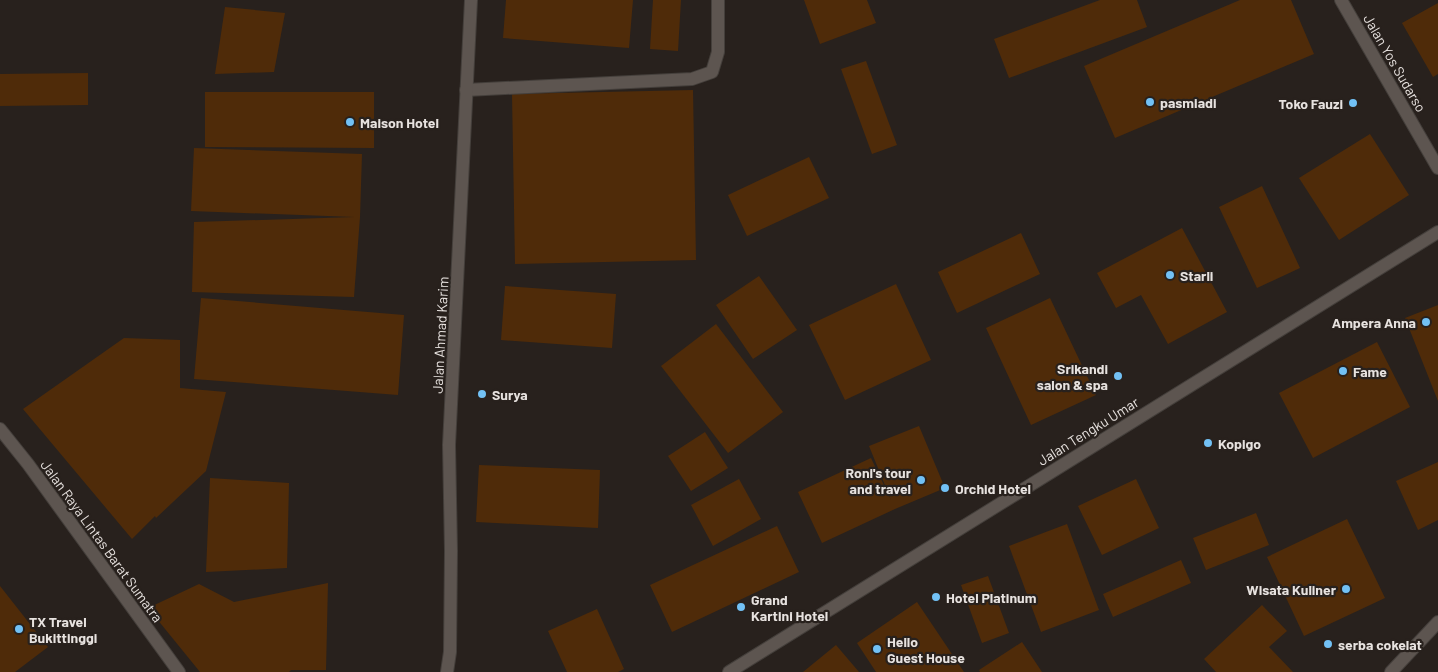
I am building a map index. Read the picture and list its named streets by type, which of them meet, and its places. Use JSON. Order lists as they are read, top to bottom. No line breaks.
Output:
{"streets":{"main road":["Jalan Yos Sudarso","Jalan Ahmad Karim","Jalan Tengku Umar","Jalan Raya Lintas Barat Sumatra"]},"places":["pasmiadi","Toko Fauzi","Maison Hotel","Starli","Ampera Anna","Fame","Srikandi salon & spa","Surya","Kopigo","Roni's tour and travel","Orchid Hotel","Wisata Kuliner","Hotel Platinum","Grand Kartini Hotel","TX Travel Bukittinggi","serba cokelat","Hello Guest House"]}
